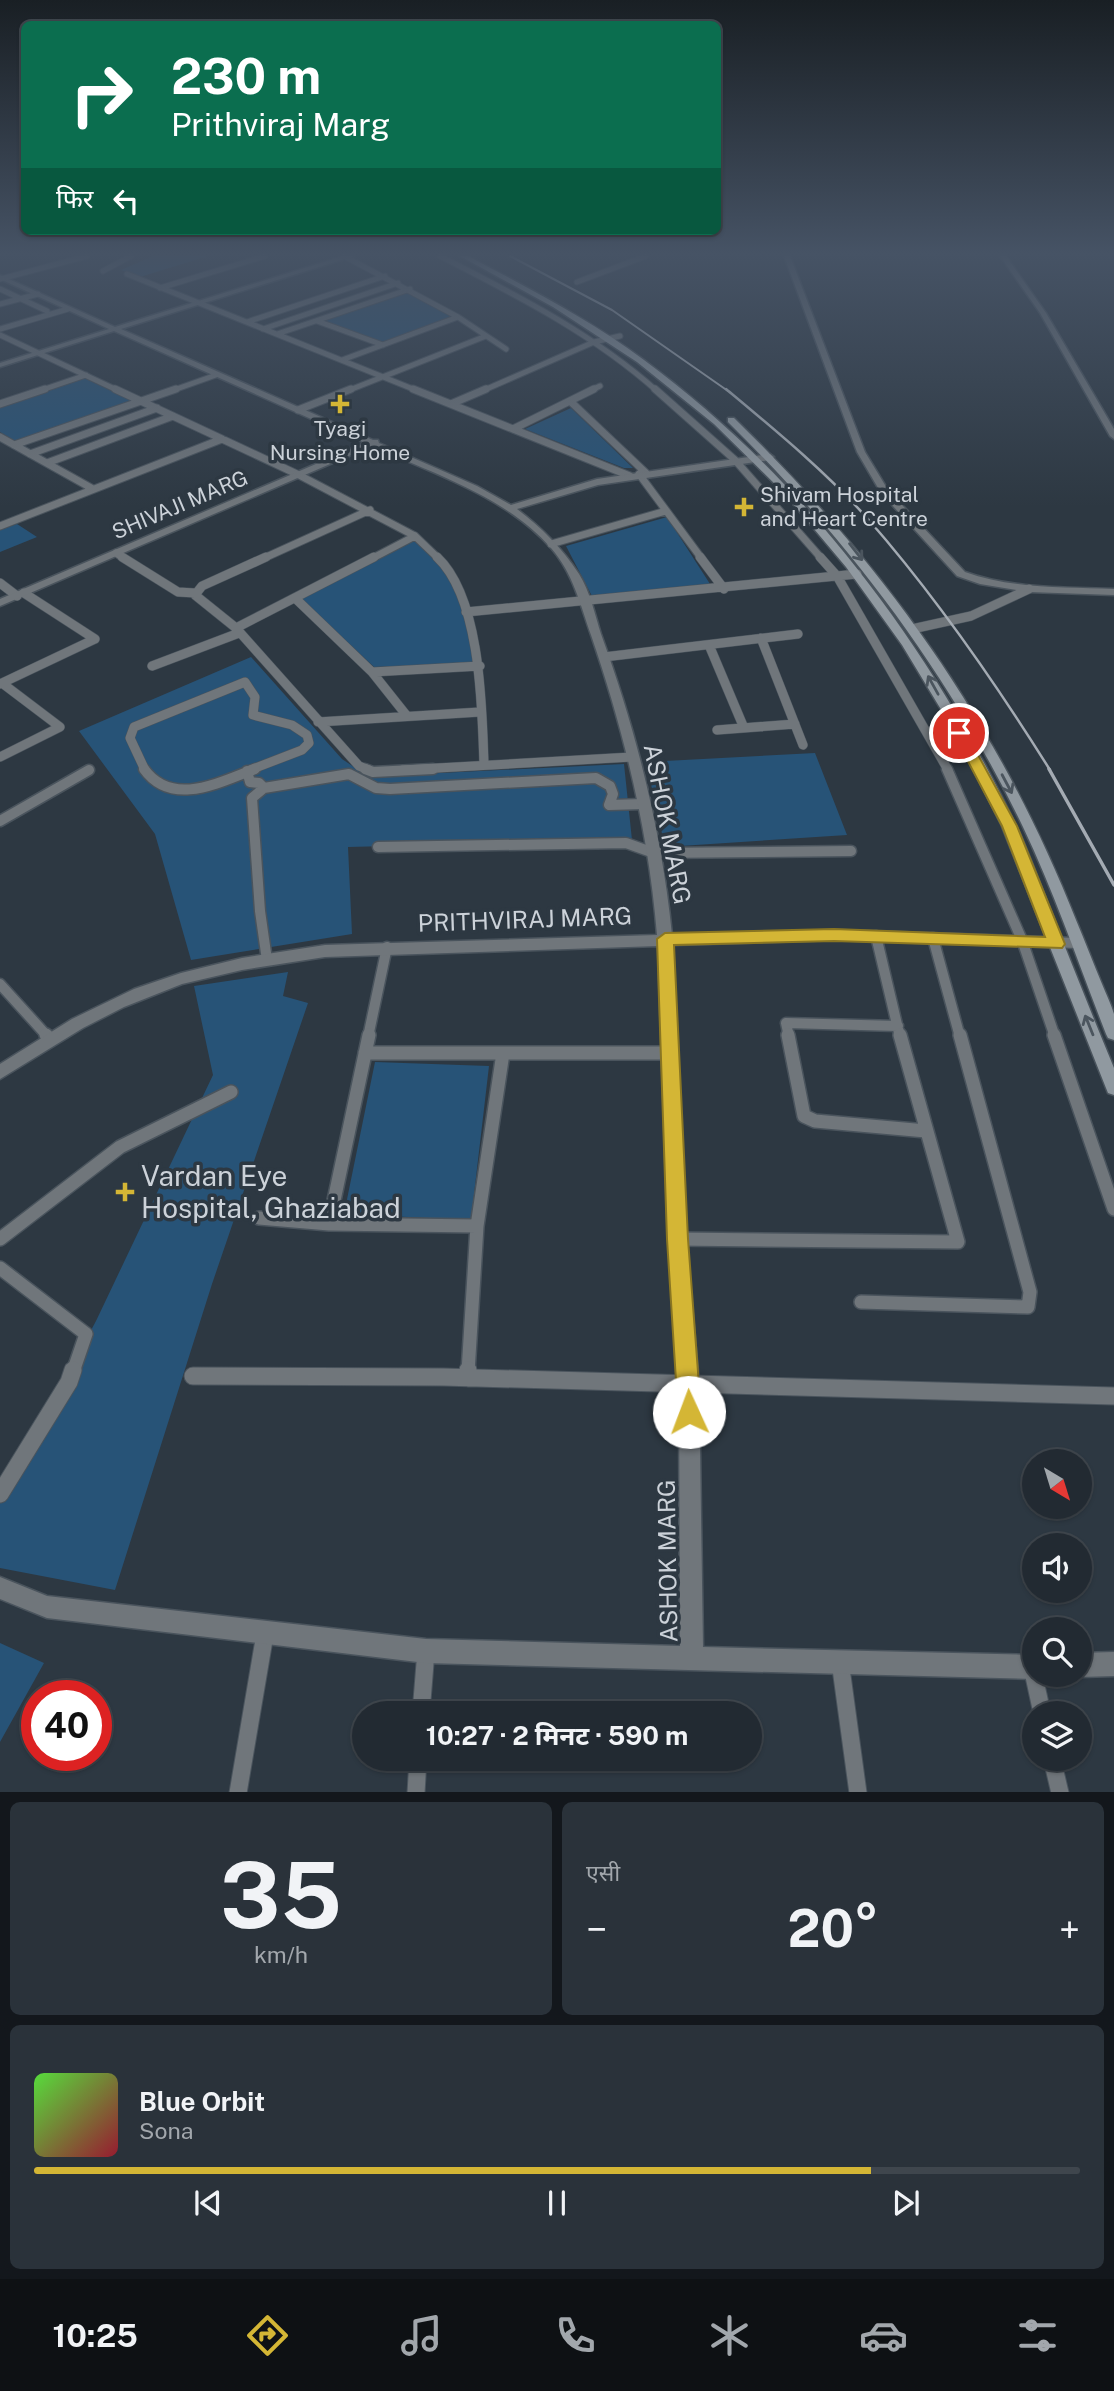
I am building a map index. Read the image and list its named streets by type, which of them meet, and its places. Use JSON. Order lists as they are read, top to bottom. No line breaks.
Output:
{"streets":{"street":["SHIVAJI MARG","ASHOK MARG","PRITHVIRAJ MARG"]},"crossings":[["SHIVAJI MARG","ASHOK MARG"],["ASHOK MARG","PRITHVIRAJ MARG"]],"places":{"health":["Tyagi Nursing Home","Shivam Hospital and Heart Centre","Vardan Eye Hospital, Ghaziabad"]},"north":"bottom right","page":{"turn":["230 m","Prithviraj Marg"],"then":"फिर","limit":"40","trip":"10:27 · 2 मिनट · 590 m","tile":[["35","km/h"],"एसी"],"heat":["−","20°","+"],"song":["Blue Orbit","Sona"],"tabs":"10:25"}}
